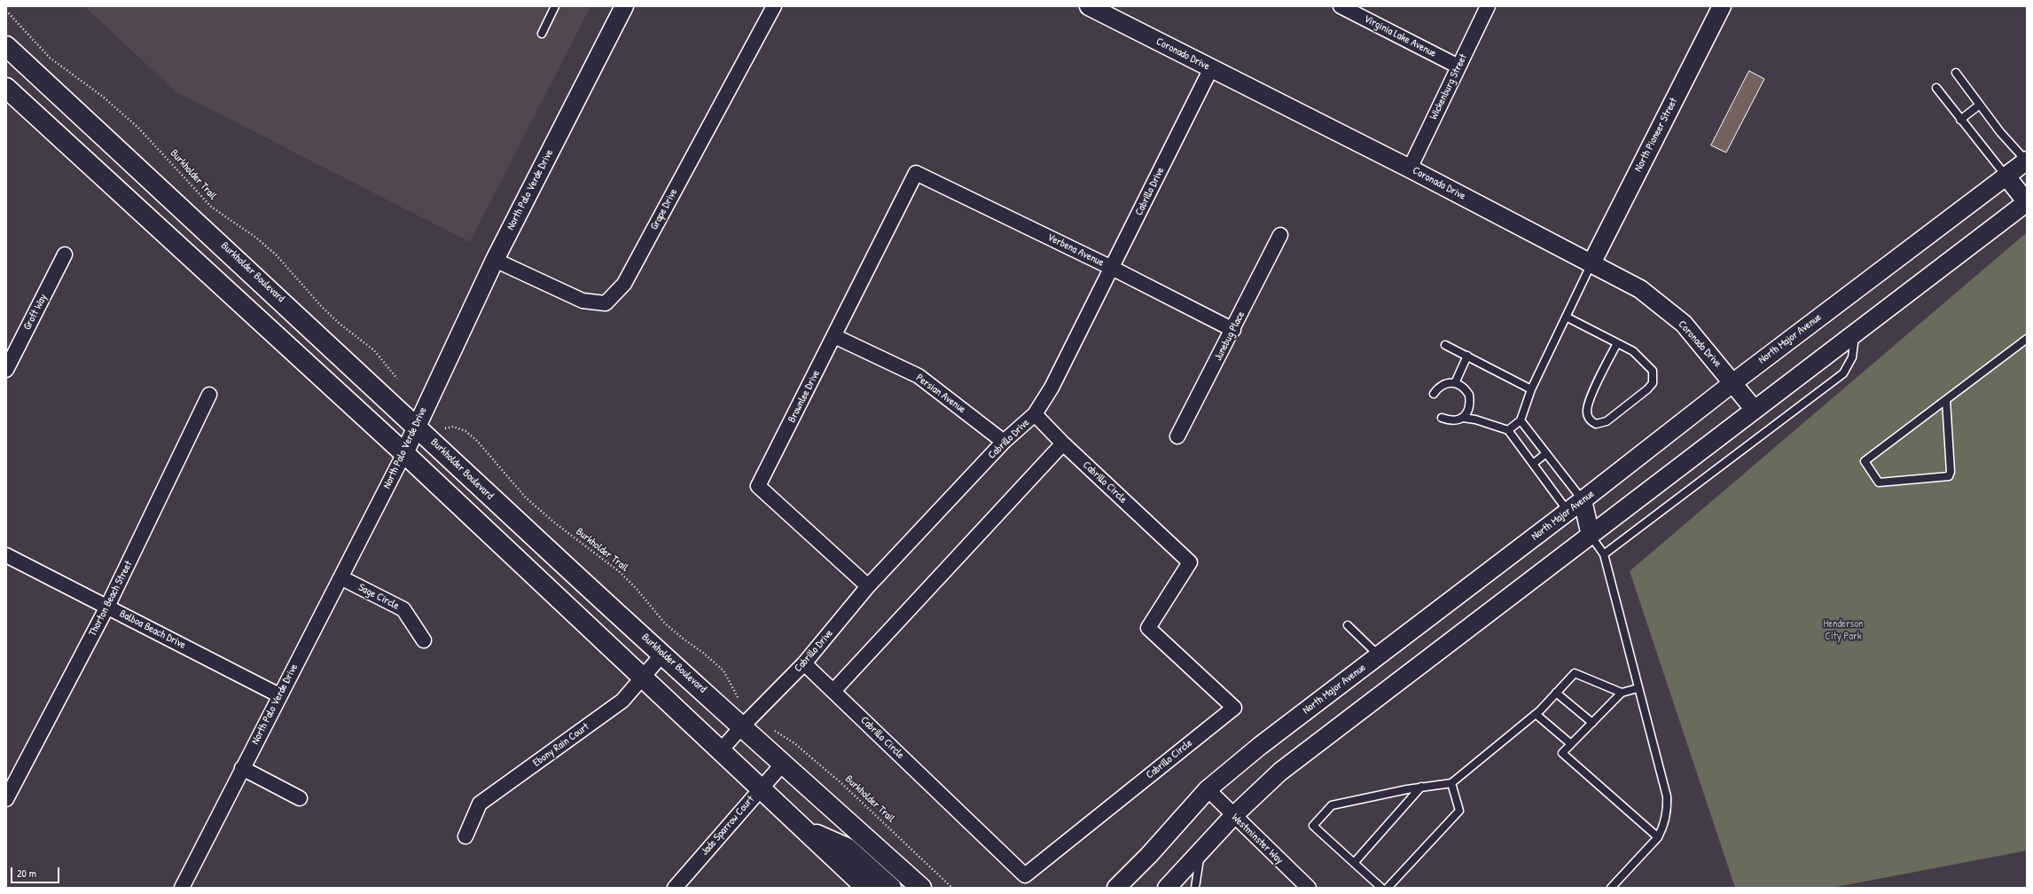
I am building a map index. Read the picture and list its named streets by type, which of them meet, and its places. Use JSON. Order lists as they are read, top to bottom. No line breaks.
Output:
{"streets":{"main road":["Burkholder Boulevard"],"street":["Virginia Lake Avenue","Coronado Drive","Wickenburg Street","North Pioneer Street","North Palo Verde Drive","Cabrillo Drive","Grape Drive","Verbena Avenue","Groft Way","Junebug Place","North Major Avenue","Persian Avenue","Brownlee Drive","Cabrillo Circle","Sage Circle","Thorton Beach Street","Balboa Beach Drive","Ebony Rain Court","Jade Sparrow Court","Westminster Way"],"path":["Burkholder Trail"]},"crossings":[["Virginia Lake Avenue","Wickenburg Street"],["Coronado Drive","Wickenburg Street"],["Coronado Drive","North Pioneer Street"],["Coronado Drive","Cabrillo Drive"],["Coronado Drive","North Major Avenue"],["North Palo Verde Drive","Grape Drive"],["North Palo Verde Drive","Burkholder Boulevard"],["North Palo Verde Drive","Sage Circle"],["North Palo Verde Drive","Balboa Beach Drive"],["Cabrillo Drive","Verbena Avenue"],["Cabrillo Drive","Burkholder Boulevard"],["Cabrillo Drive","Persian Avenue"],["Cabrillo Drive","Brownlee Drive"],["Cabrillo Drive","Cabrillo Circle"],["Verbena Avenue","Junebug Place"],["Verbena Avenue","Brownlee Drive"],["Burkholder Boulevard","Ebony Rain Court"],["Burkholder Boulevard","Jade Sparrow Court"],["North Major Avenue","Westminster Way"],["Persian Avenue","Brownlee Drive"],["Thorton Beach Street","Balboa Beach Drive"]],"parks":["Henderson City Park"],"scale_bar":"20 m"}
